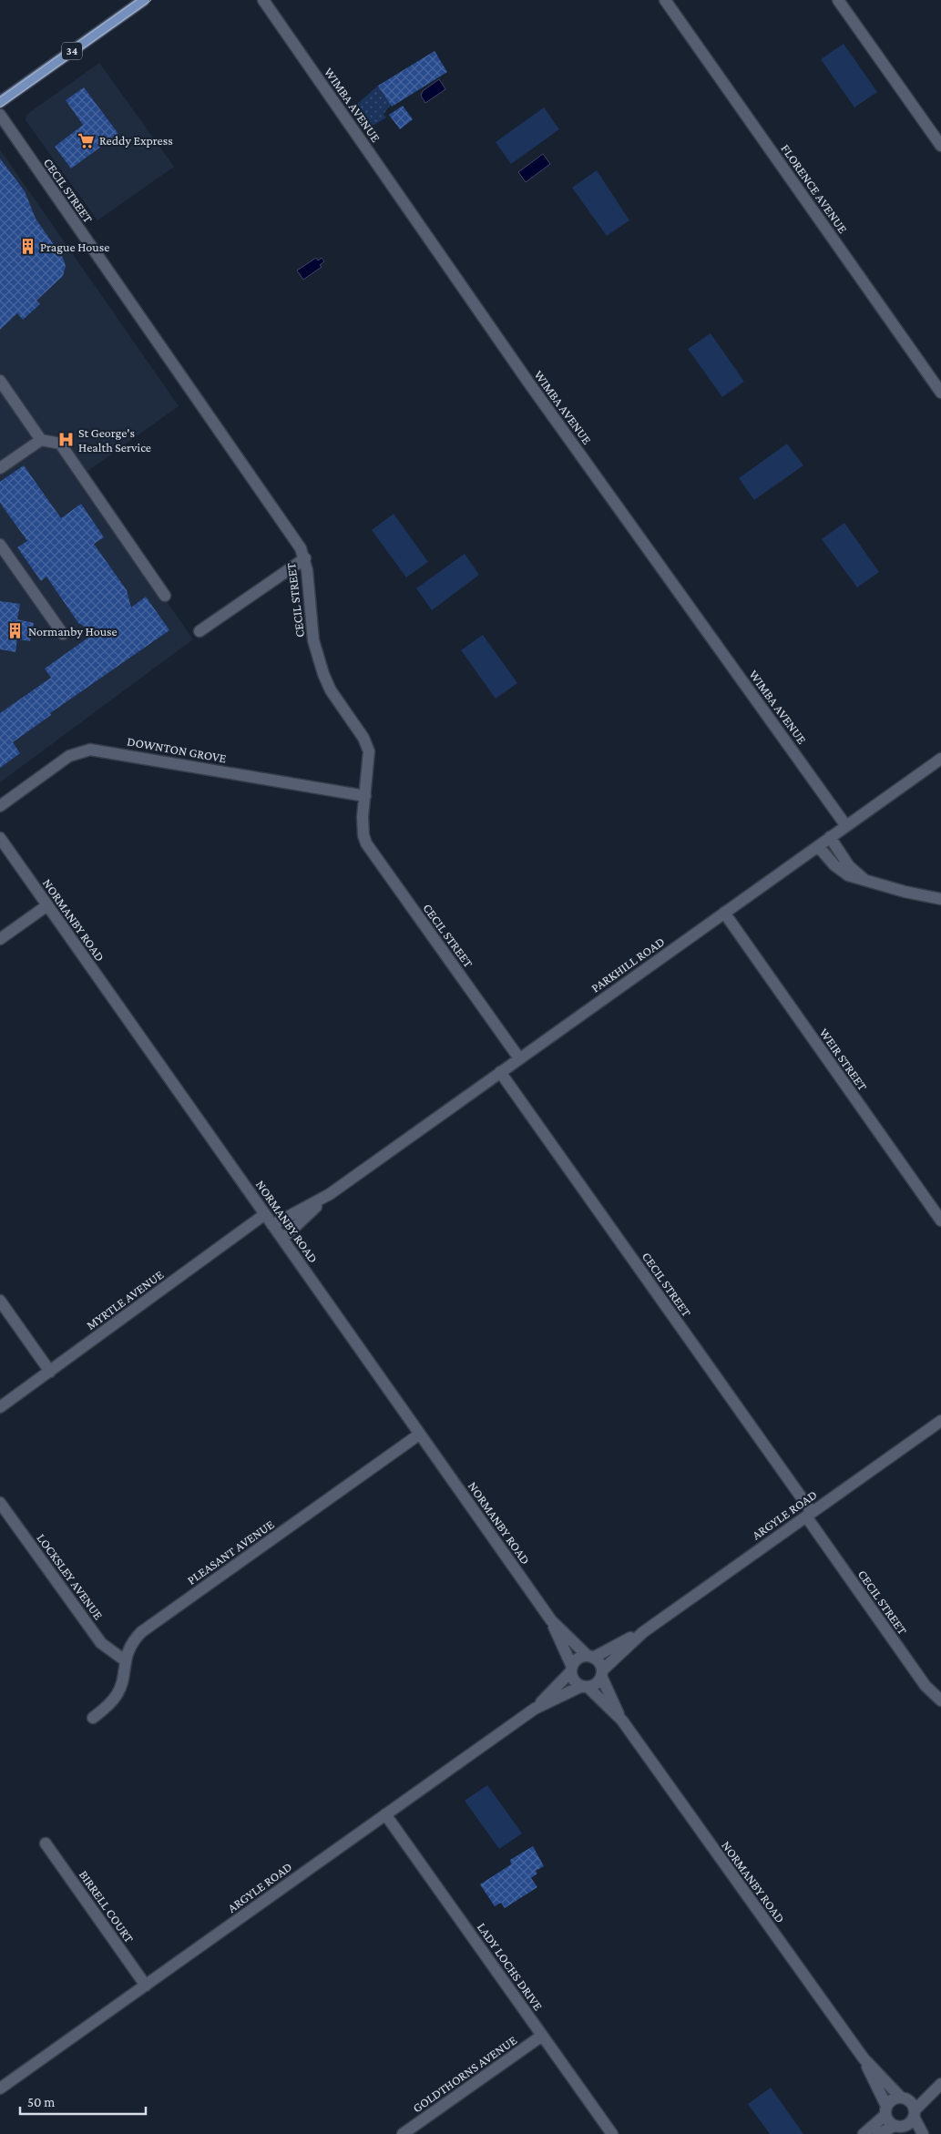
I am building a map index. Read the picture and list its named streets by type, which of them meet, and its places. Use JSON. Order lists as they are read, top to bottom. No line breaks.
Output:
{"streets":{"main road":["34"],"street":["WIMBA AVENUE","FLORENCE AVENUE","CECIL STREET","DOWNTON GROVE","NORMANBY ROAD","PARKHILL ROAD","WEIR STREET","MYRTLE AVENUE","ARGYLE ROAD","PLEASANT AVENUE","LOCKSLEY AVENUE","BIRRELL COURT","LADY LOCHS DRIVE","GOLDTHORNS AVENUE"]},"crossings":[["WIMBA AVENUE","PARKHILL ROAD"],["CECIL STREET","DOWNTON GROVE"],["CECIL STREET","PARKHILL ROAD"],["CECIL STREET","ARGYLE ROAD"],["NORMANBY ROAD","PARKHILL ROAD"],["NORMANBY ROAD","MYRTLE AVENUE"],["NORMANBY ROAD","ARGYLE ROAD"],["NORMANBY ROAD","PLEASANT AVENUE"],["PARKHILL ROAD","WEIR STREET"],["ARGYLE ROAD","BIRRELL COURT"],["ARGYLE ROAD","LADY LOCHS DRIVE"],["PLEASANT AVENUE","LOCKSLEY AVENUE"],["LADY LOCHS DRIVE","GOLDTHORNS AVENUE"]],"places":{"supermarket":["Reddy Express"],"building":["Prague House","Normanby House"],"hospital":["St George's Health Service"]},"scale_bar":"50 m"}
